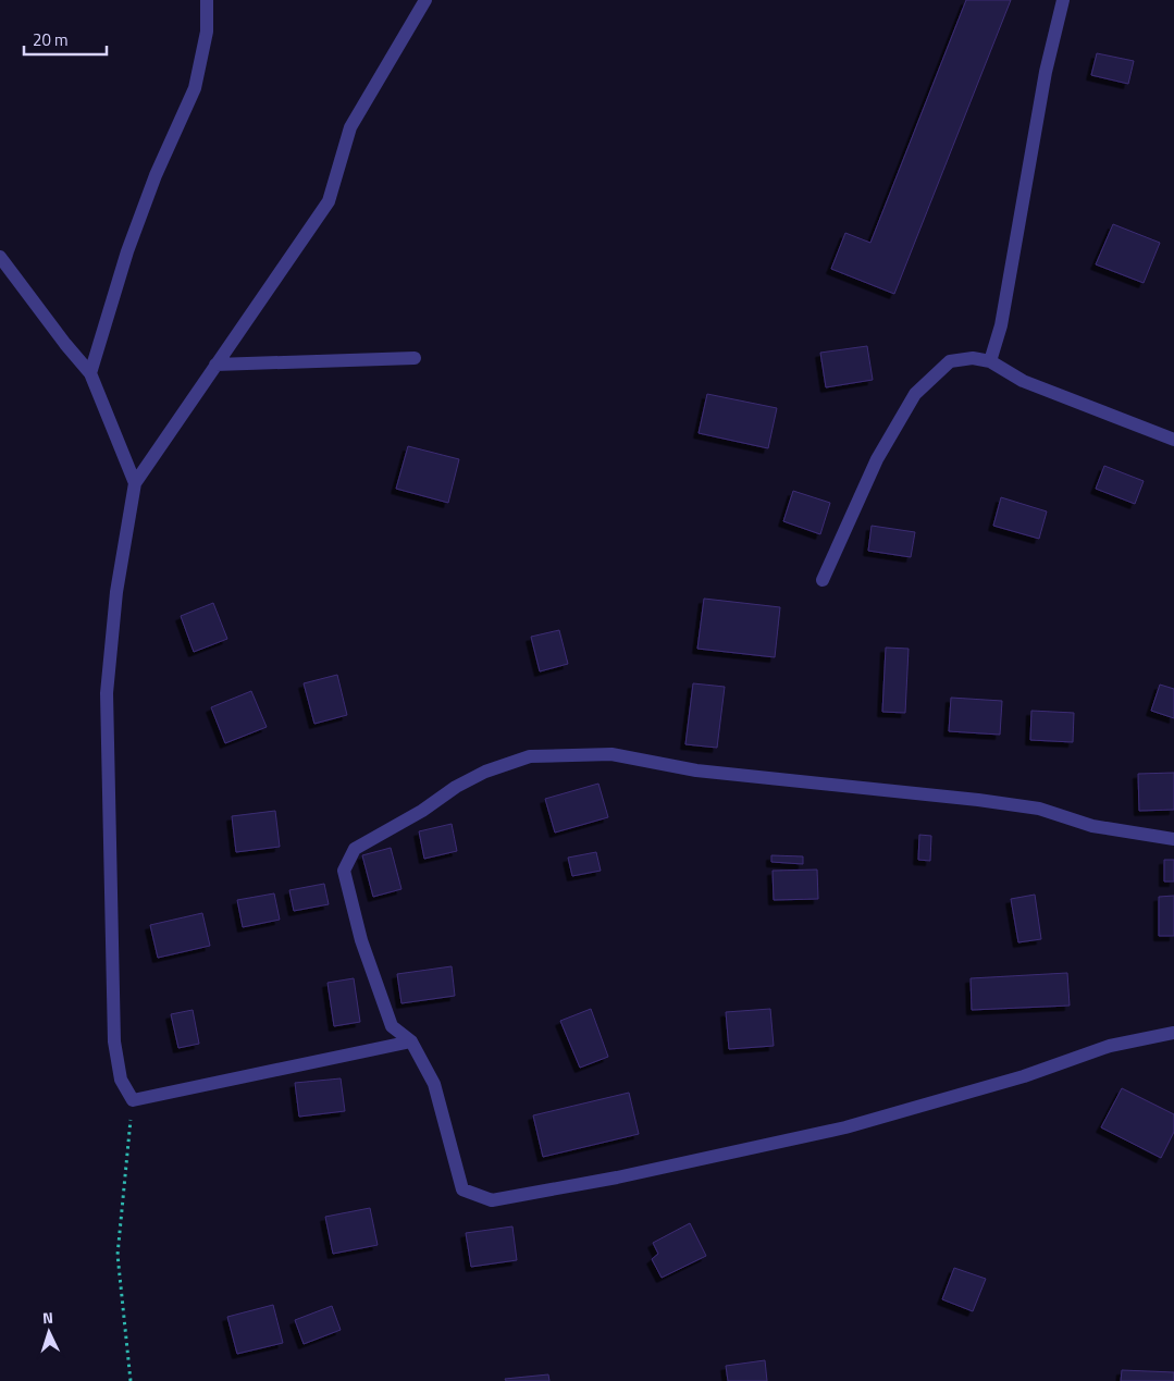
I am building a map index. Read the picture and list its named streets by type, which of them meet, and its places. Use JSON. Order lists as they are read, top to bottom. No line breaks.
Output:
{"scale_bar":"20 m","north":"top"}
